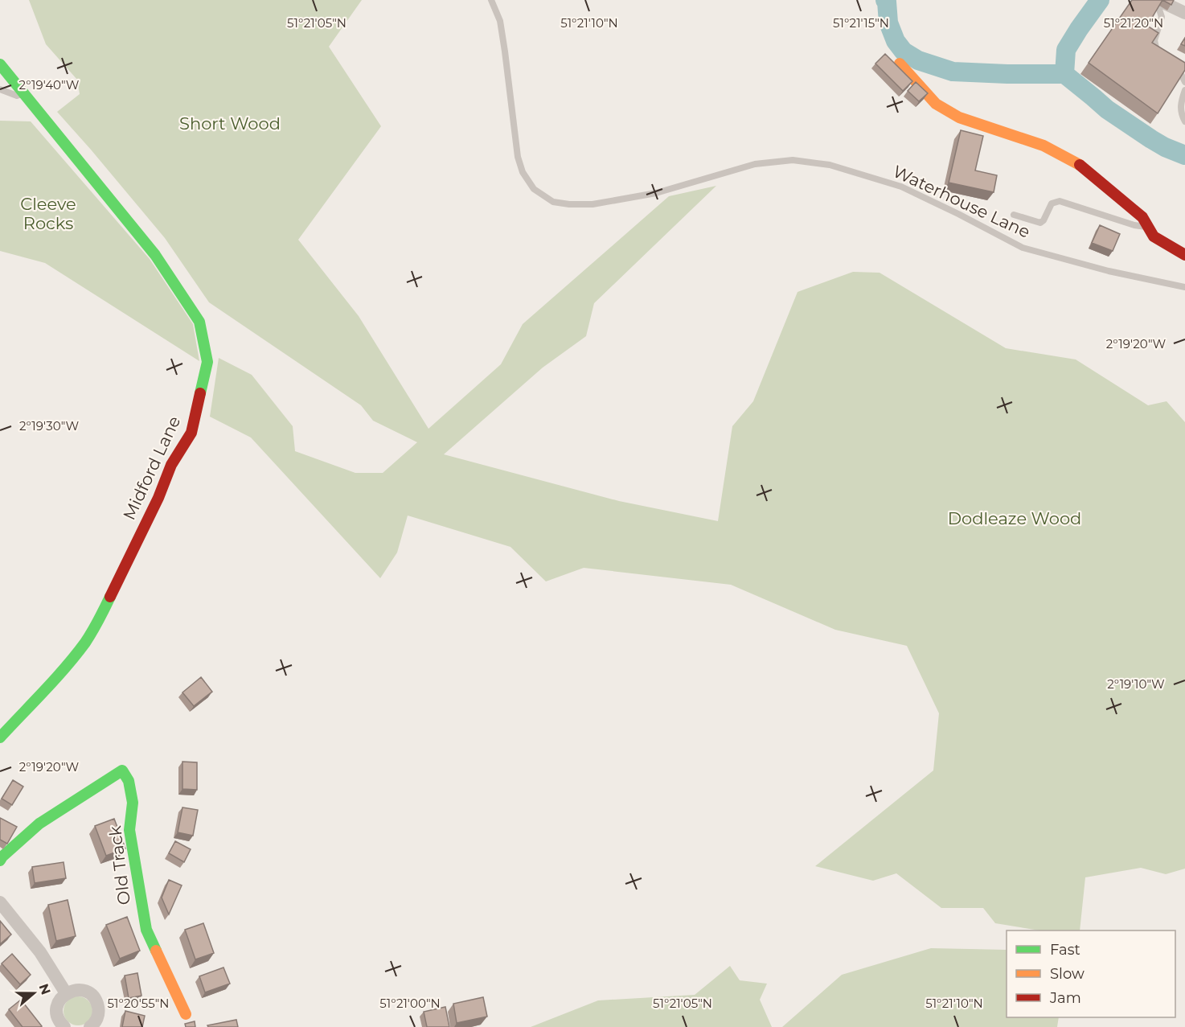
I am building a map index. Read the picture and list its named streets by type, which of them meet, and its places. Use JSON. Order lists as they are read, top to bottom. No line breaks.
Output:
{"streets":{"street":["Midford Lane","Old Track"],"lane":["Waterhouse Lane"]},"parks":["Short Wood","Cleeve Rocks","Dodleaze Wood"],"legend":["Fast","Slow","Jam"],"north":"right","coordinates":["51°21'05\"N","51°21'10\"N","51°21'15\"N","51°21'20\"N","2°19'40\"W","2°19'20\"W","2°19'30\"W","2°19'10\"W","51°20'55\"N","51°21'00\"N"]}
